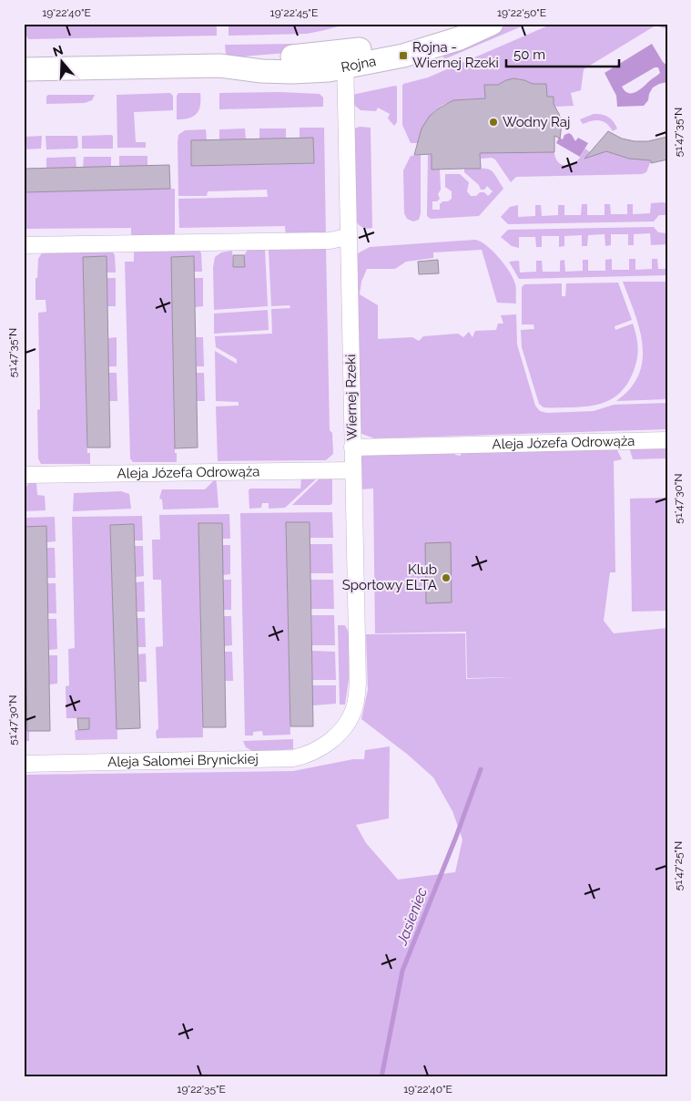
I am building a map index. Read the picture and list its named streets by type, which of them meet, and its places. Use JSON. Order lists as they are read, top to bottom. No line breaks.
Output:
{"streets":{"street":["Rojna","Wiernej Rzeki","Aleja Józefa Odrowąża","Aleja Salomei Brynickiej"]},"crossings":[["Rojna","Wiernej Rzeki"],["Wiernej Rzeki","Aleja Józefa Odrowąża"],["Wiernej Rzeki","Aleja Salomei Brynickiej"]],"water":["Jasieniec"],"places":{"transit":["Rojna - Wiernej Rzeki"],"other":["Wodny Raj","Klub Sportowy ELTA"]},"scale_bar":"50 m","north":"top","coordinates":["19°22'40\"E","19°22'45\"E","19°22'50\"E","51°47'35\"N","51°47'30\"N","51°47'25\"N","19°22'35\"E"]}
